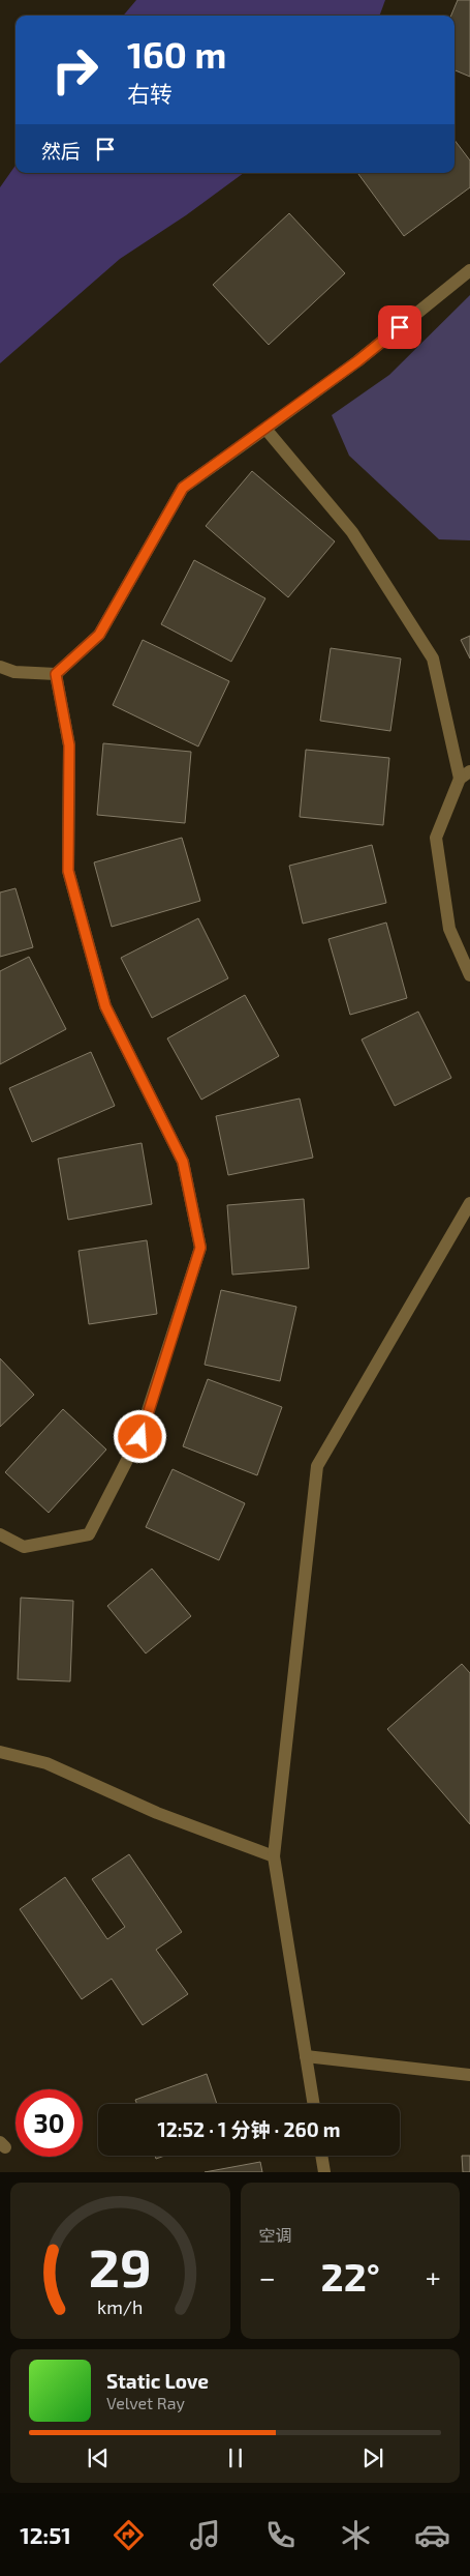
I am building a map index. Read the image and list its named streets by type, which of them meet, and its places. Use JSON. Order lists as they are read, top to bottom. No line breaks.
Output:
{"page":{"turn":["160 m","右转"],"then":"然后","limit":"30","trip":"12:52 · 1 分钟 · 260 m","tile":"空调","heat":["−","22°","+"],"song":["Static Love","Velvet Ray"],"tabs":"12:51","gauge":["29","km/h"]}}
